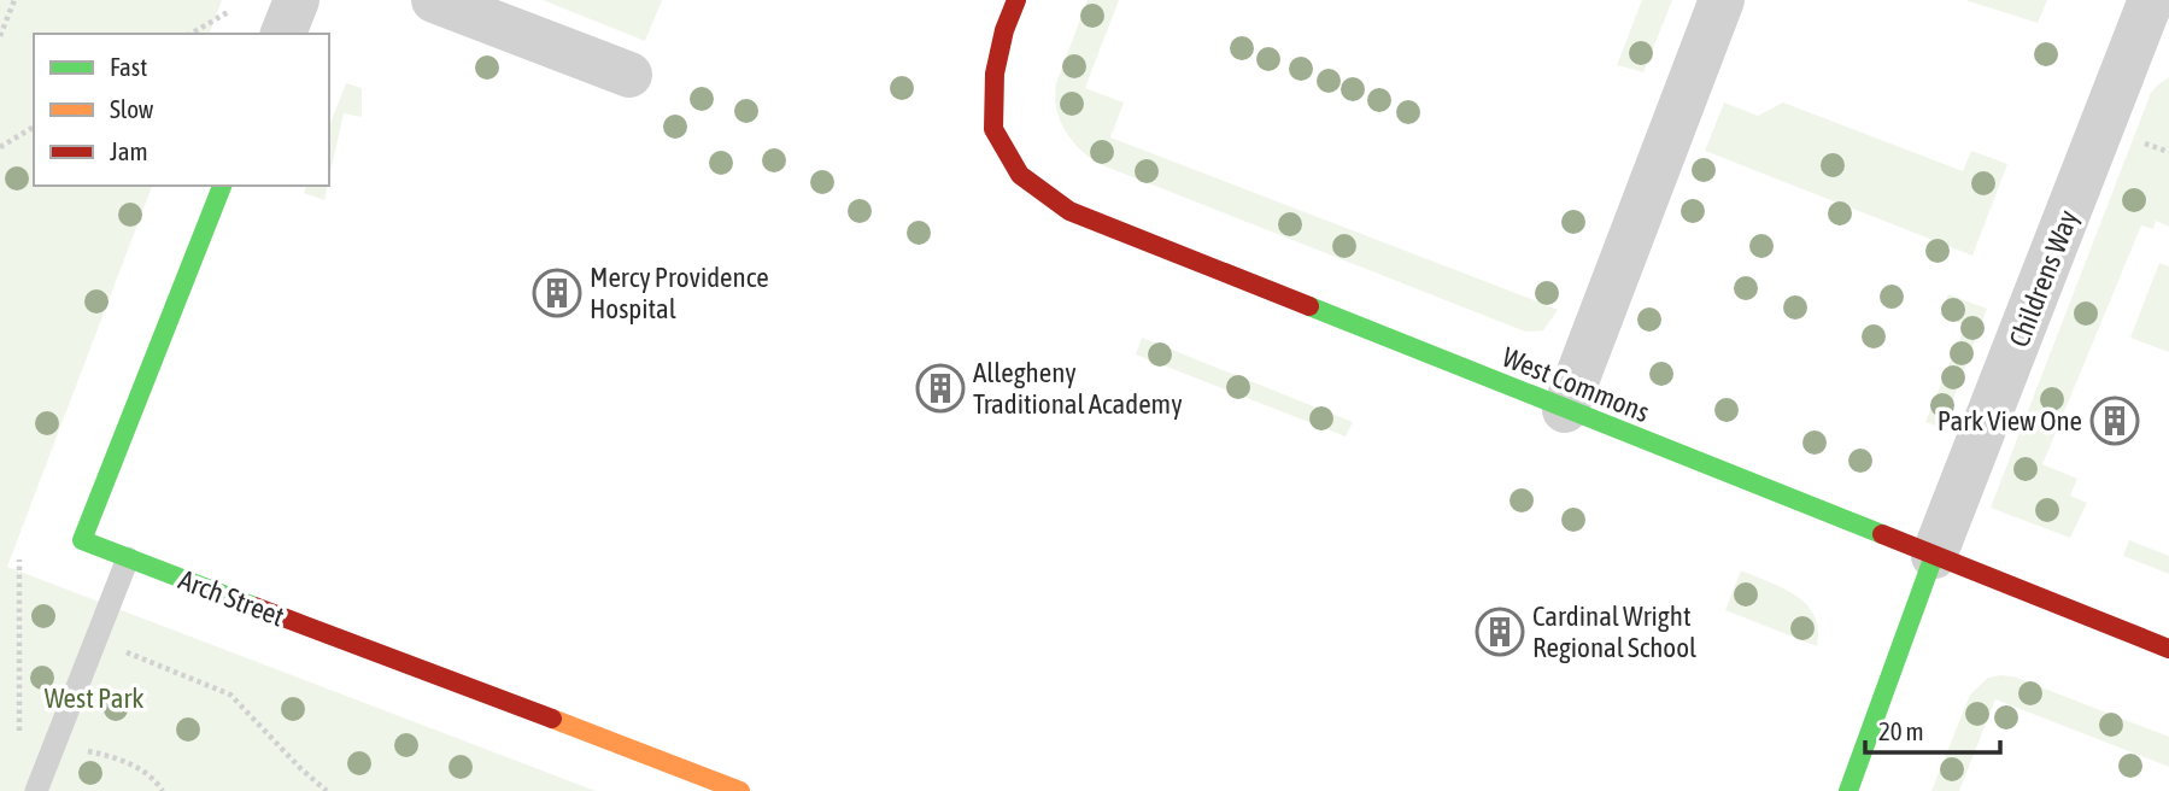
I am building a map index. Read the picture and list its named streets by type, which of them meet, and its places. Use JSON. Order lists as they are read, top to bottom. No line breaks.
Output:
{"streets":{"main road":["West Commons","Arch Street"],"street":["Childrens Way"]},"crossings":[["Childrens Way","West Commons"]],"parks":["West Park"],"places":{"building":["Mercy Providence Hospital","Allegheny Traditional Academy","Park View One","Cardinal Wright Regional School"]},"legend":["Fast","Slow","Jam"],"scale_bar":"20 m"}
